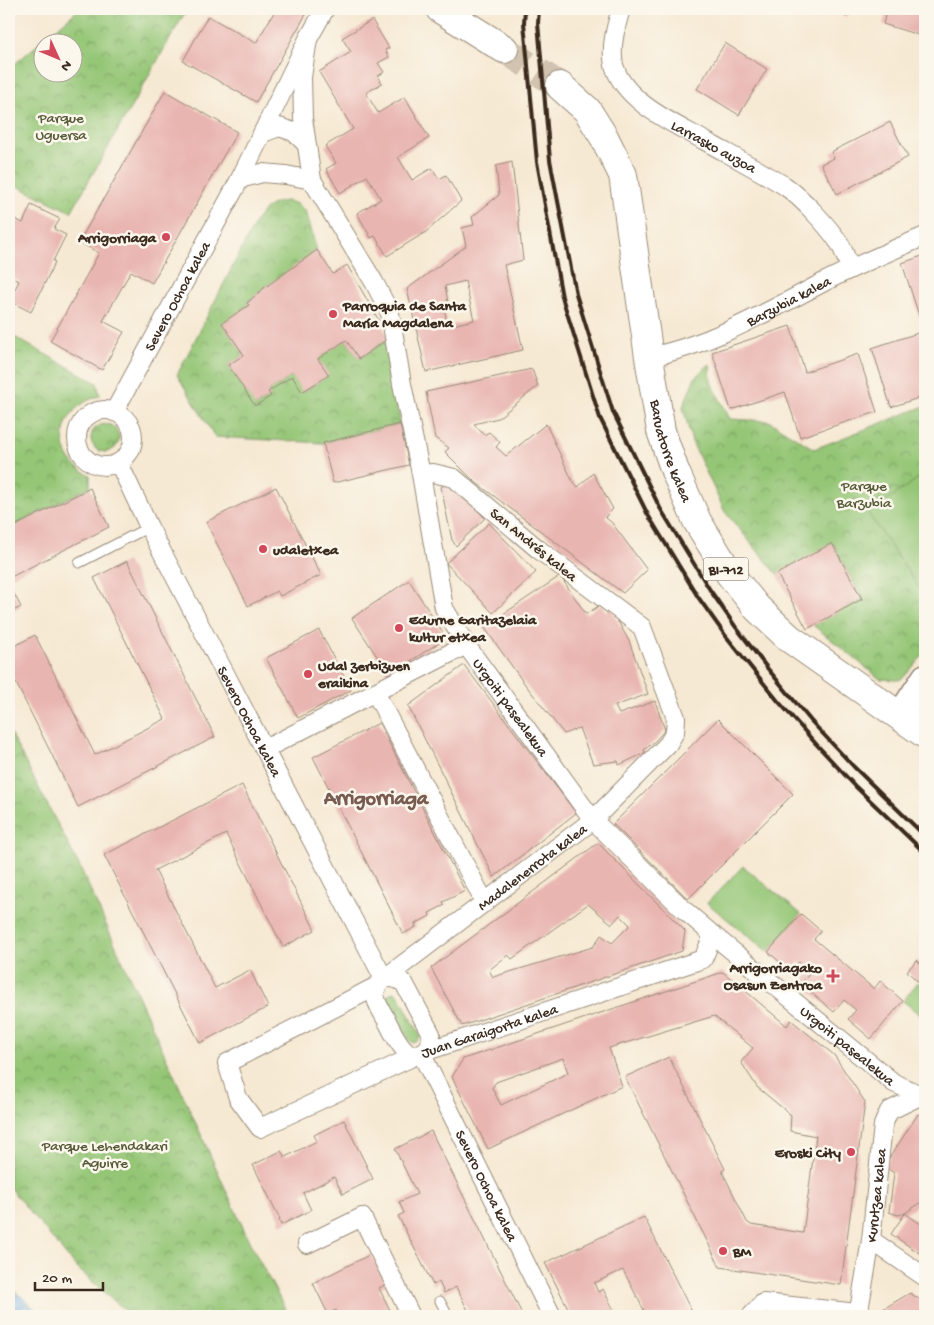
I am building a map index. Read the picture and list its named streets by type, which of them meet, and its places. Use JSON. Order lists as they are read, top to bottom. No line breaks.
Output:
{"streets":{"main road":["Baruatorre kalea","BI-712"],"street":["Larrasko auzoa","Severo Ochoa kalea","Barzubia kalea","San Andrés kalea","Urgoiti pasealekua","Madalenerrota kalea","Juan Garaigorta kalea","Kurutzea kalea"]},"crossings":[["Larrasko auzoa","Barzubia kalea"],["Severo Ochoa kalea","Madalenerrota kalea"],["Severo Ochoa kalea","Juan Garaigorta kalea"],["Barzubia kalea","Baruatorre kalea"],["San Andrés kalea","Urgoiti pasealekua"],["San Andrés kalea","Madalenerrota kalea"],["Urgoiti pasealekua","Madalenerrota kalea"],["Urgoiti pasealekua","Juan Garaigorta kalea"],["Urgoiti pasealekua","Kurutzea kalea"],["Madalenerrota kalea","Juan Garaigorta kalea"]],"districts":["Arrigorriaga"],"parks":["Parque Uguersa","Parque Barzubia","Parque Lehendakari Aguirre"],"places":{"other":["Arrigorriaga","Parroquia de Santa María Magdalena","udaletxea","Edurne Garitazelaia kultur etxea","Udal zerbizuen eraikina","Eroski City","BM"],"health":["Arrigorriagako Osasun Zentroa"]},"scale_bar":"20 m","north":"bottom right"}
